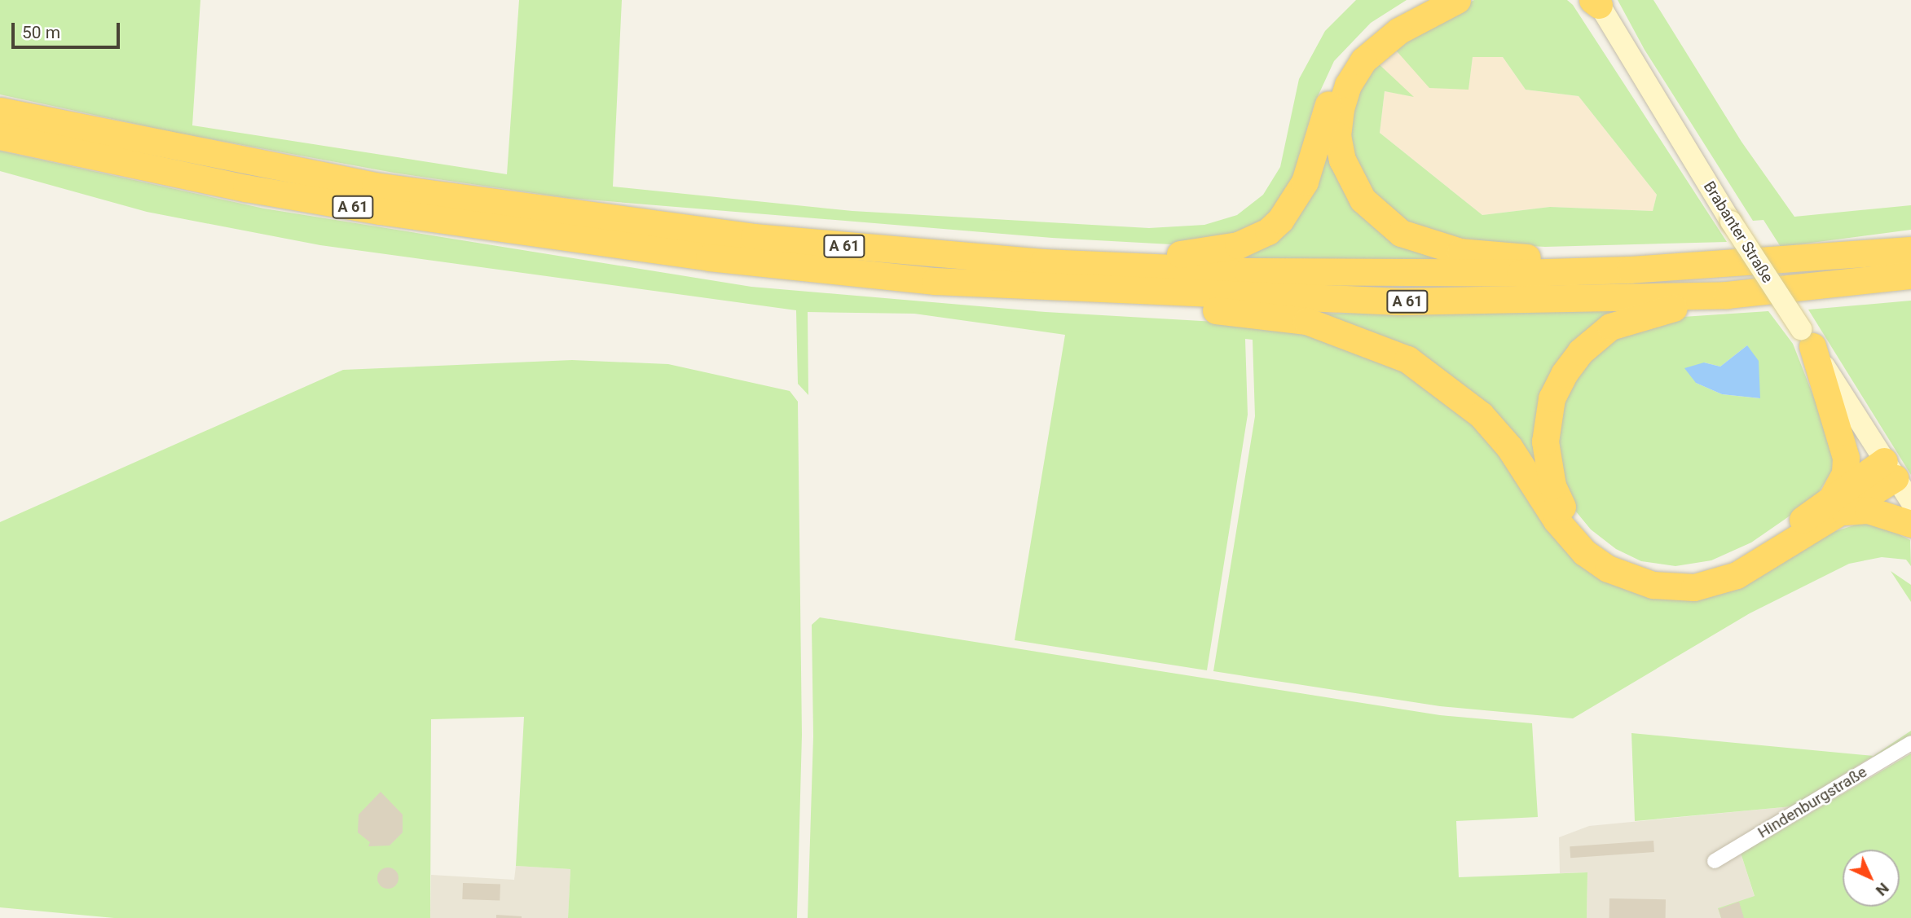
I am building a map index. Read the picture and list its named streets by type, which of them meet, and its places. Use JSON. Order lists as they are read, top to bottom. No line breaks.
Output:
{"streets":{"highway":["A 61"],"main road":["Brabanter Straße"],"street":["Hindenburgstraße"]},"scale_bar":"50 m","north":"bottom right"}
